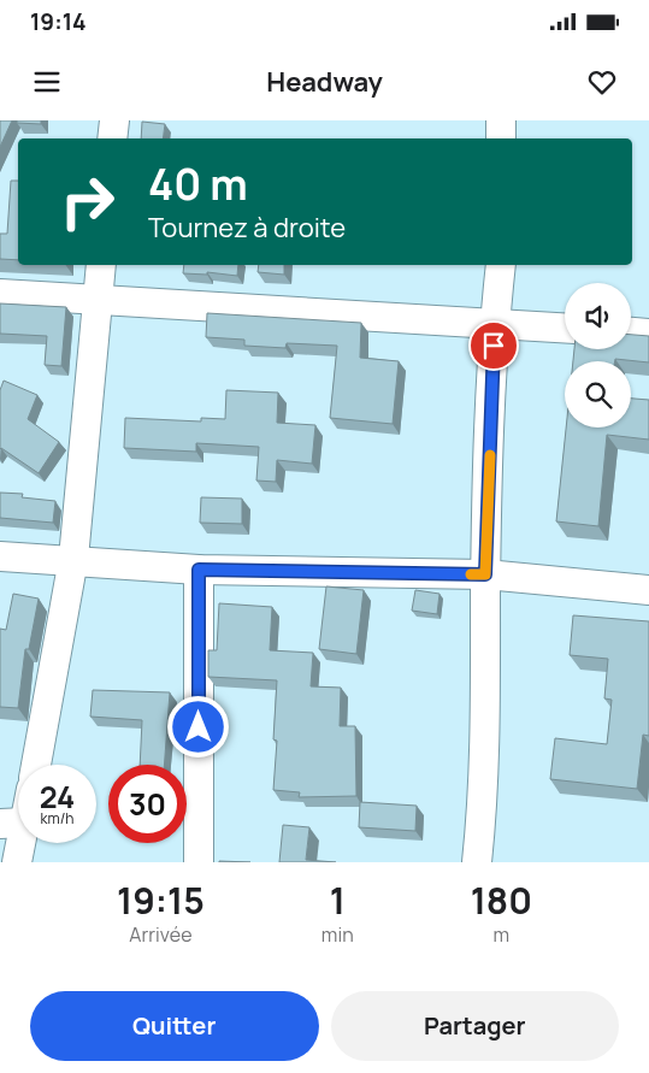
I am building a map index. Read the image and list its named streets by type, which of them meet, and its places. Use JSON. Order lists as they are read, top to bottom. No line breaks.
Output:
{"page":{"status":"19:14","header":"Headway","turn":["40 m","Tournez à droite"],"speed":"24 km/h","limit":"30","eta":["19:15","Arrivée","1","min","180","m"],"buttons":["Quitter","Partager"]}}
